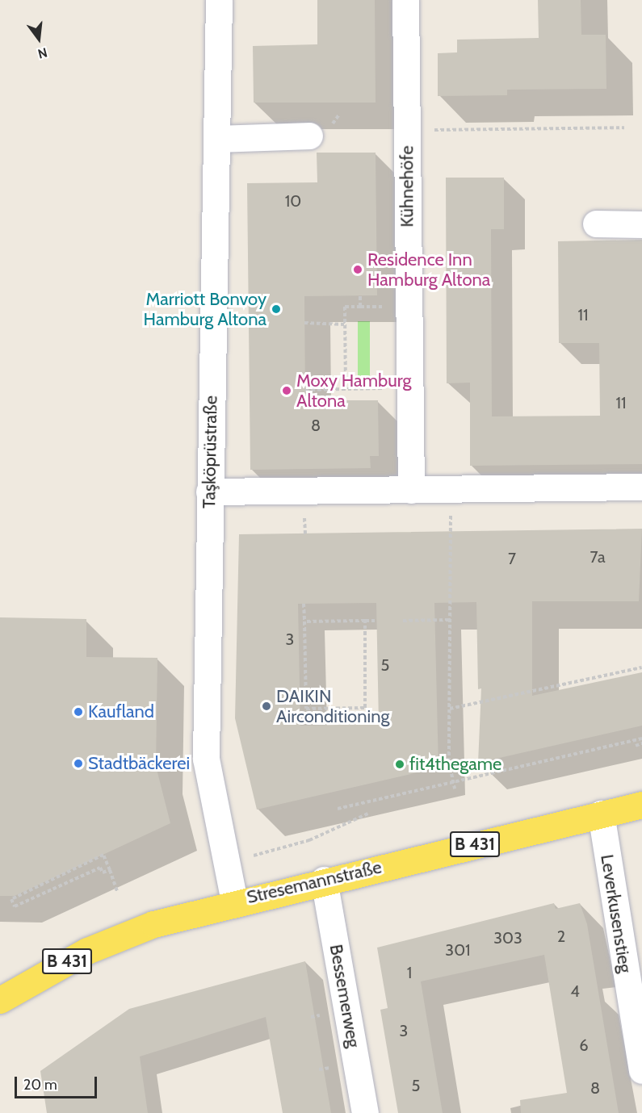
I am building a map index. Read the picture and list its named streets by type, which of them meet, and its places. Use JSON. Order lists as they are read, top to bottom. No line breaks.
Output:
{"streets":{"main road":["B 431","Stresemannstraße"],"street":["Kühnehöfe","Taşköprüstraße","Leverkusenstieg","Bessemerweg"]},"crossings":[["Taşköprüstraße","Stresemannstraße"],["Stresemannstraße","Leverkusenstieg"],["Stresemannstraße","Bessemerweg"]],"places":["Residence Inn Hamburg Altona","Marriott Bonvoy Hamburg Altona","Moxy Hamburg Altona","DAIKIN Airconditioning","Kaufland","Stadtbäckerei","fit4thegame"],"house_numbers":["10","11","11","8","7a","7","3","5","2","303","301","1","4","3","6","5","8"],"scale_bar":"20 m","north":"bottom"}
